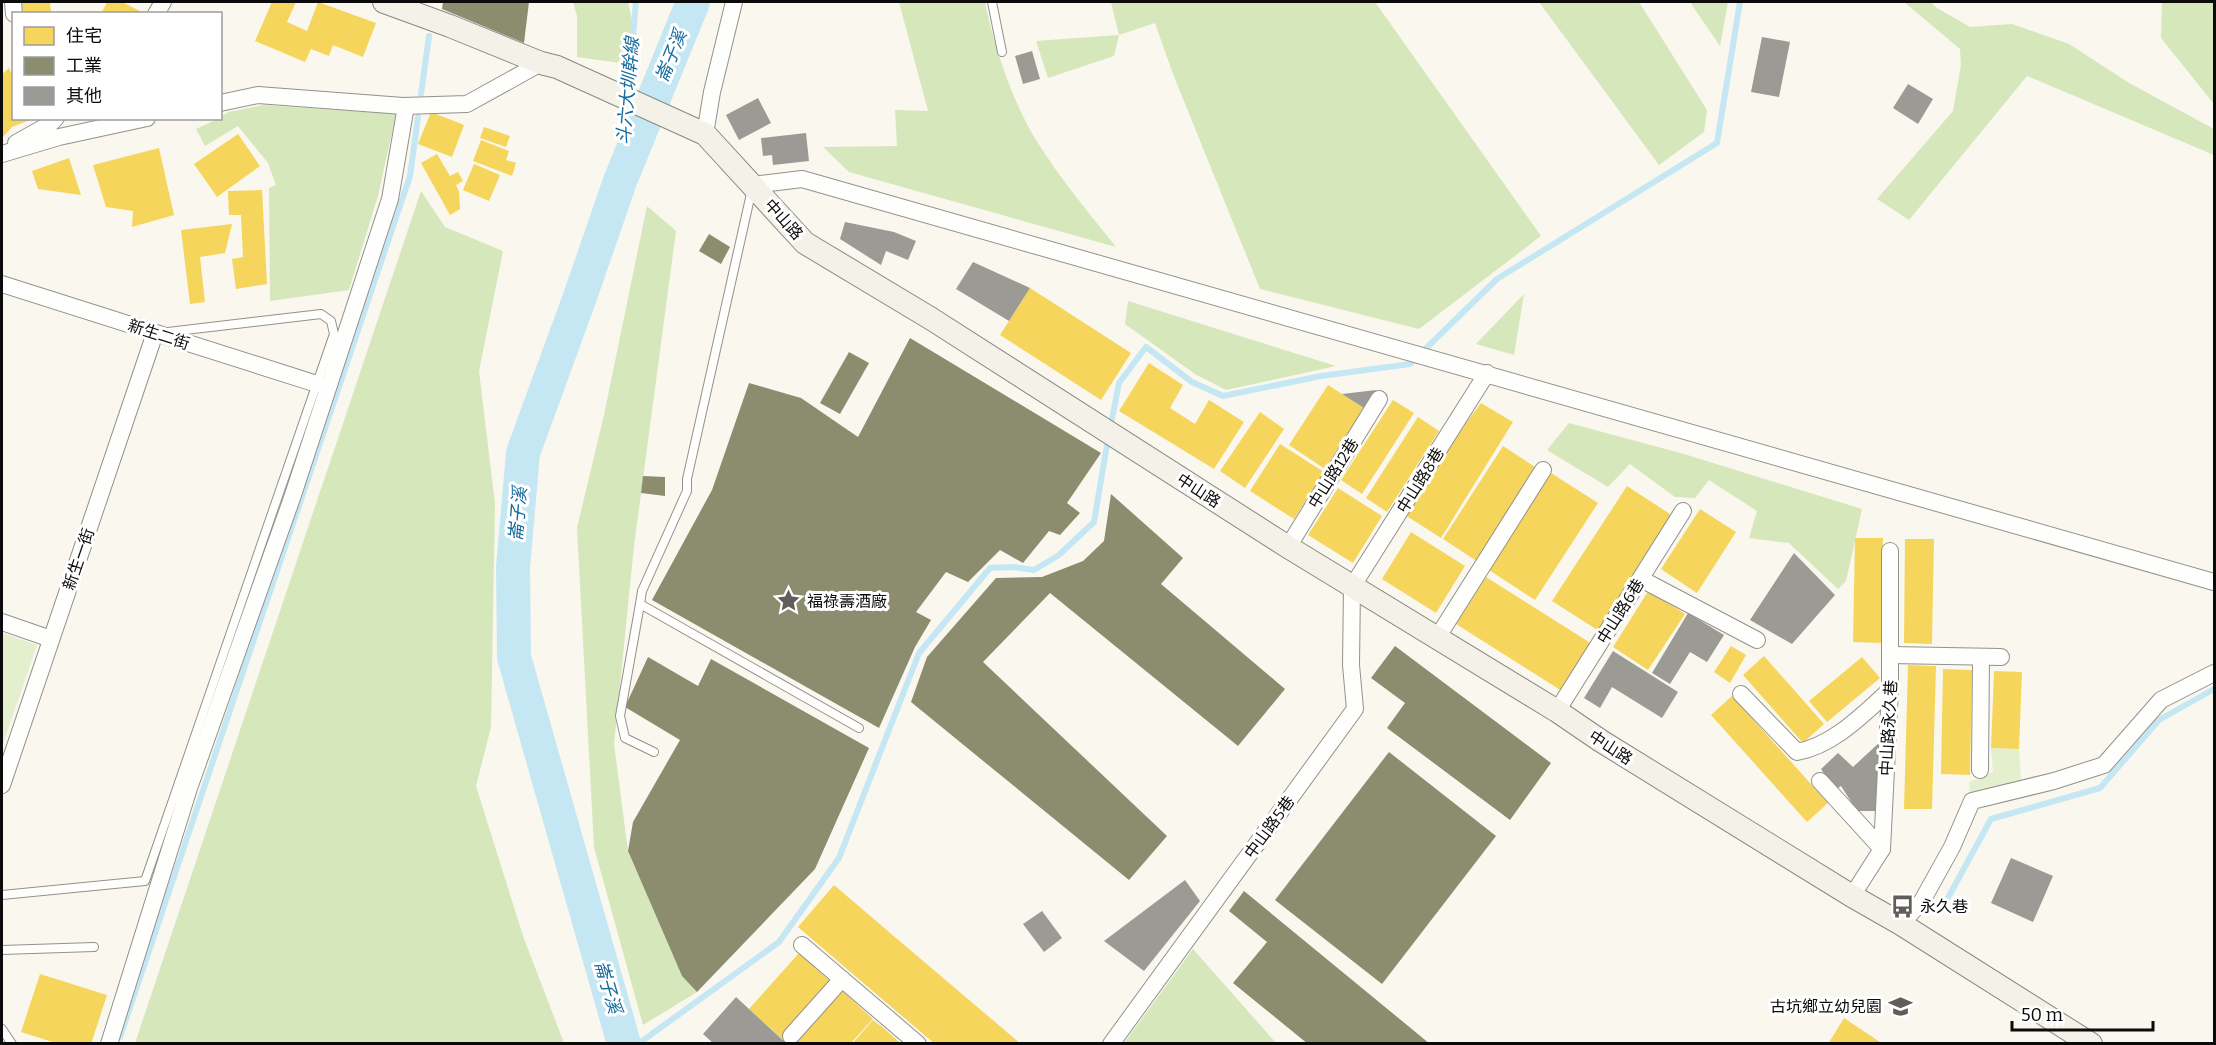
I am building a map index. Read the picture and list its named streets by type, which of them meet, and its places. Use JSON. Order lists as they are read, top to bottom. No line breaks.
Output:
{"streets":{"main road":["中山路"],"street":["新生二街","中山路12巷","中山路8巷","新生一街","中山路6巷","中山路永久巷","中山路5巷"]},"crossings":[["中山路","中山路12巷"],["中山路","中山路8巷"],["中山路","中山路6巷"],["中山路","中山路永久巷"],["中山路","中山路5巷"],["新生二街","新生一街"],["中山路8巷","中山路5巷"]],"water":["崙子溪","斗六大圳幹線"],"places":{"place":["福祿壽酒廠"],"bus stop":["永久巷"],"school or university":["古坑鄉立幼兒園"]},"legend":["住宅","工業","其他"],"scale_bar":"50 m"}
